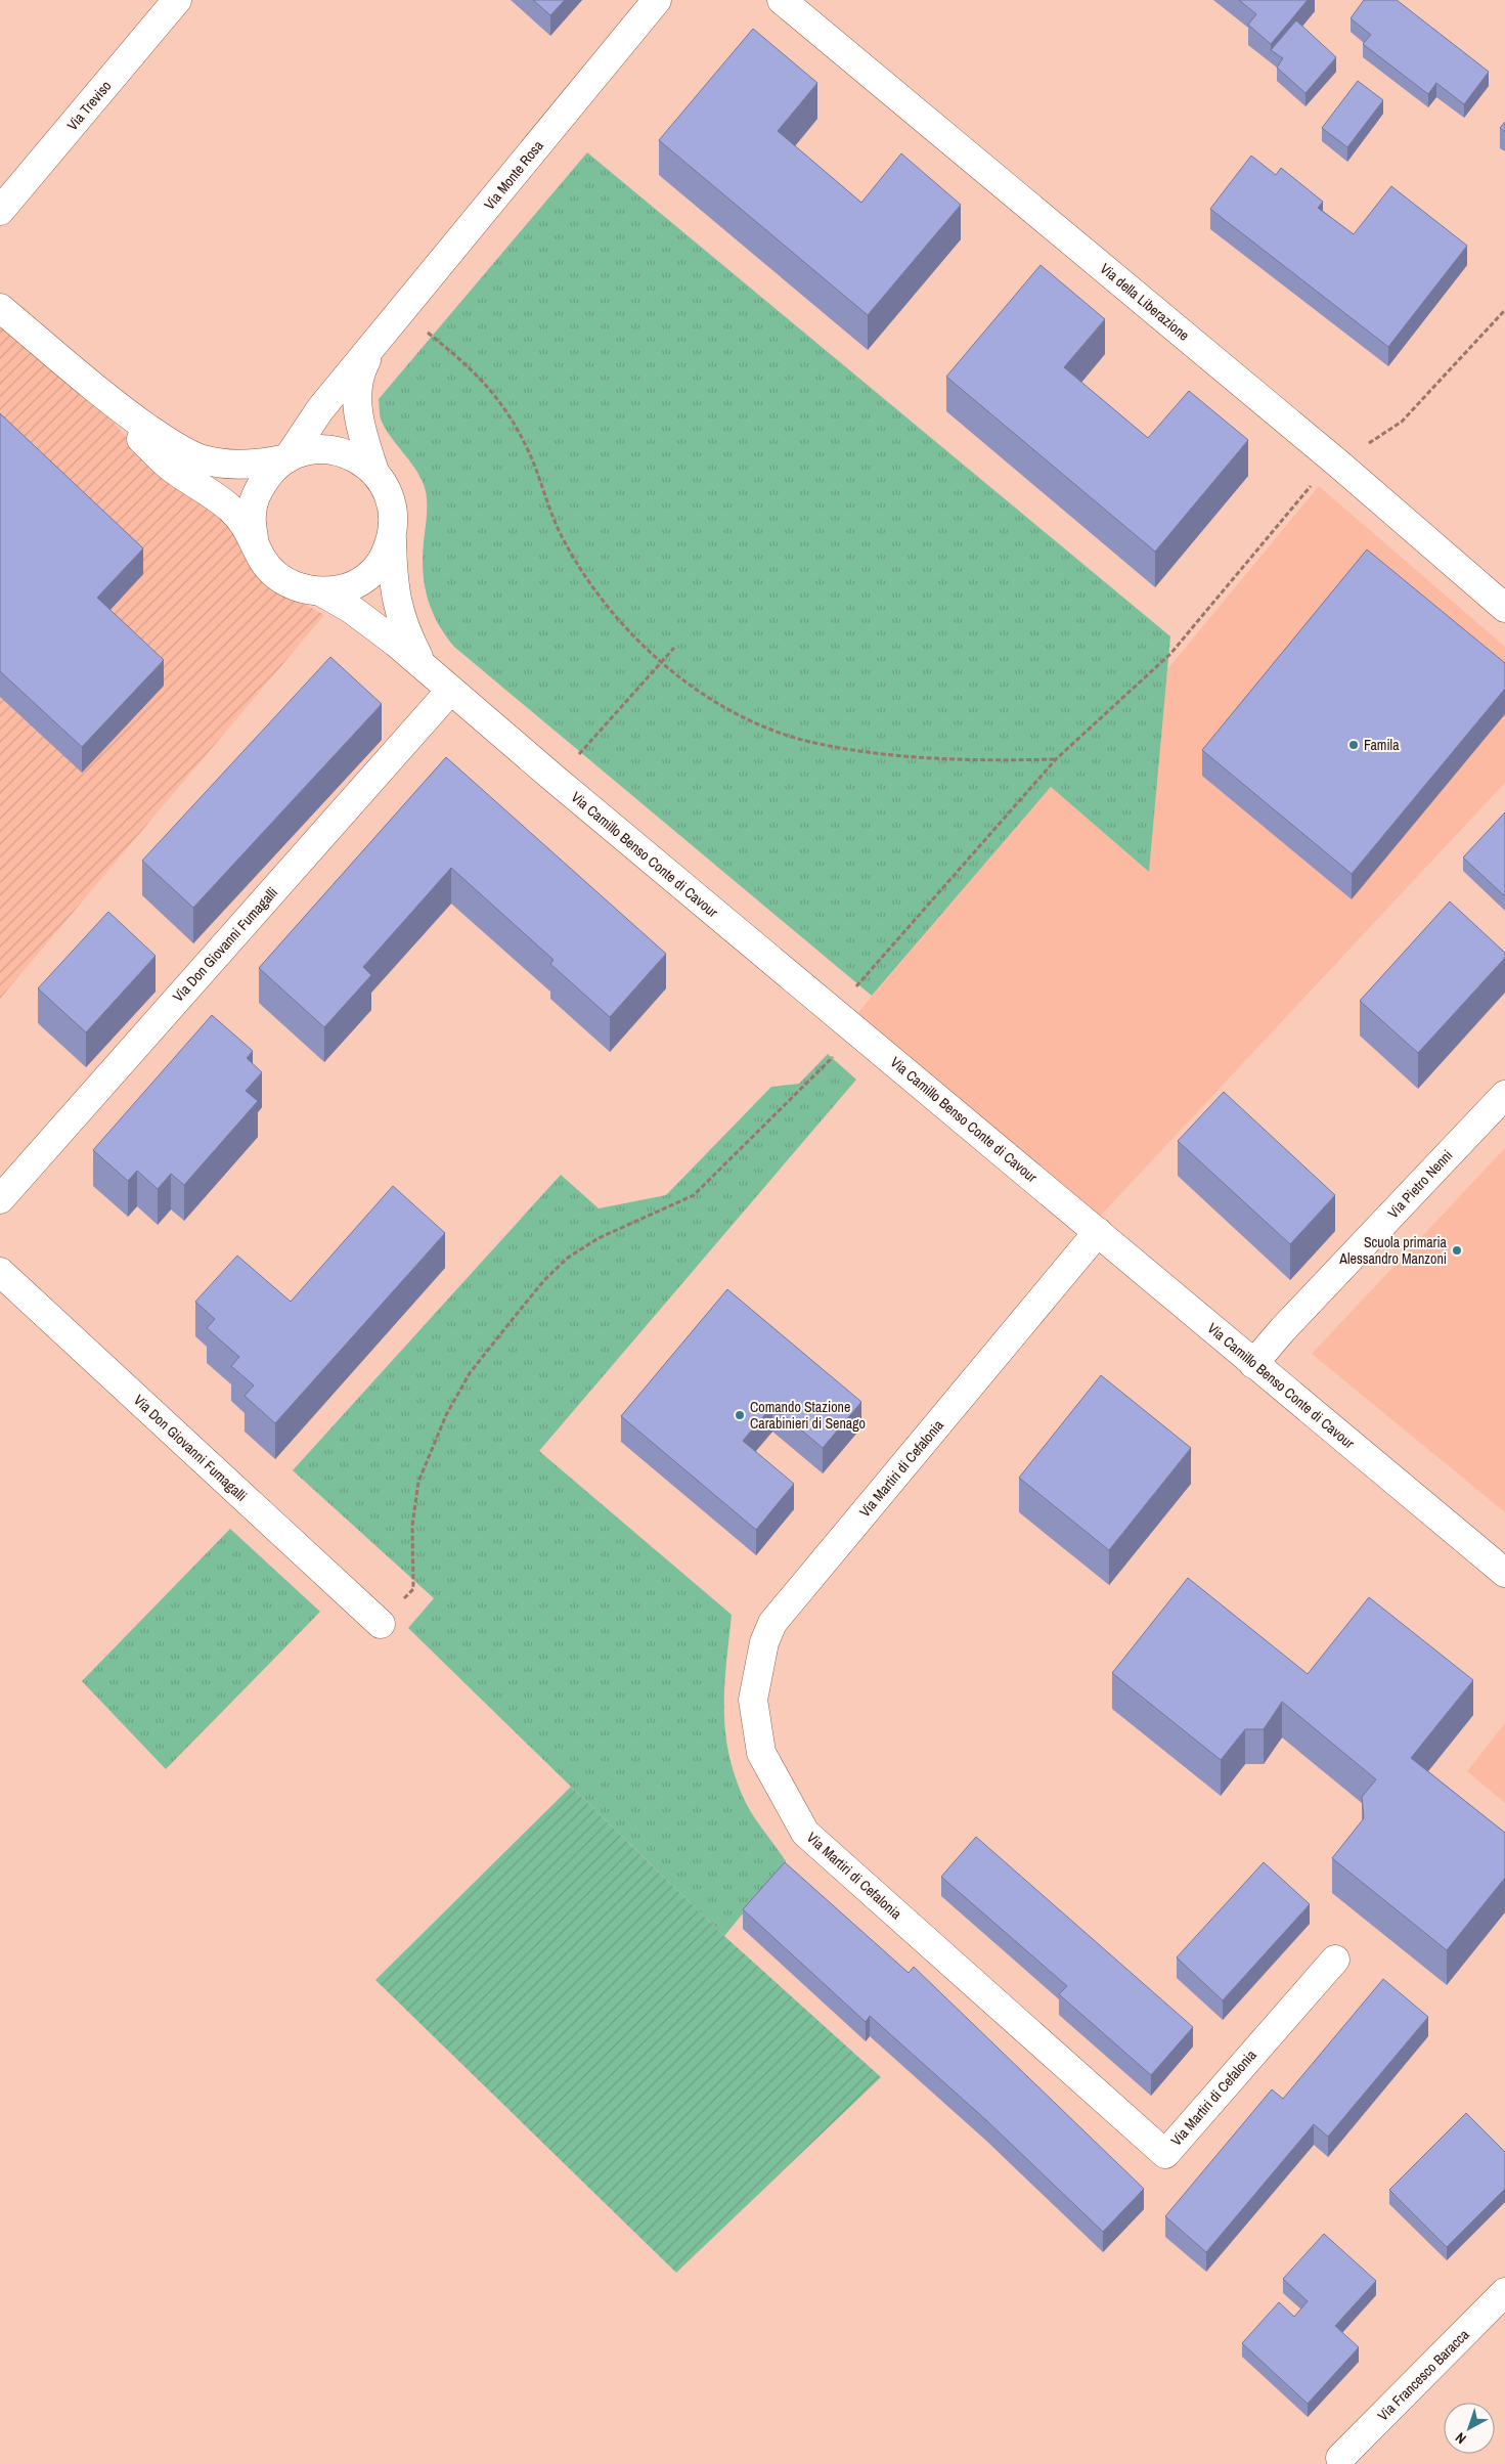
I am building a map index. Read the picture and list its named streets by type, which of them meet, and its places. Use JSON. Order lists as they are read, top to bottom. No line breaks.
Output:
{"streets":{"street":["Via Treviso","Via Monte Rosa","Via della Liberazione","Via Camillo Benso Conte di Cavour","Via Don Giovanni Fumagalli","Via Pietro Nenni","Via Martiri di Cefalonia","Via Francesco Baracca"]},"crossings":[["Via Camillo Benso Conte di Cavour","Via Don Giovanni Fumagalli"],["Via Camillo Benso Conte di Cavour","Via Pietro Nenni"],["Via Camillo Benso Conte di Cavour","Via Martiri di Cefalonia"]],"places":["Famila","Scuola primaria Alessandro Manzoni","Comando Stazione Carabinieri di Senago"],"north":"bottom left"}
